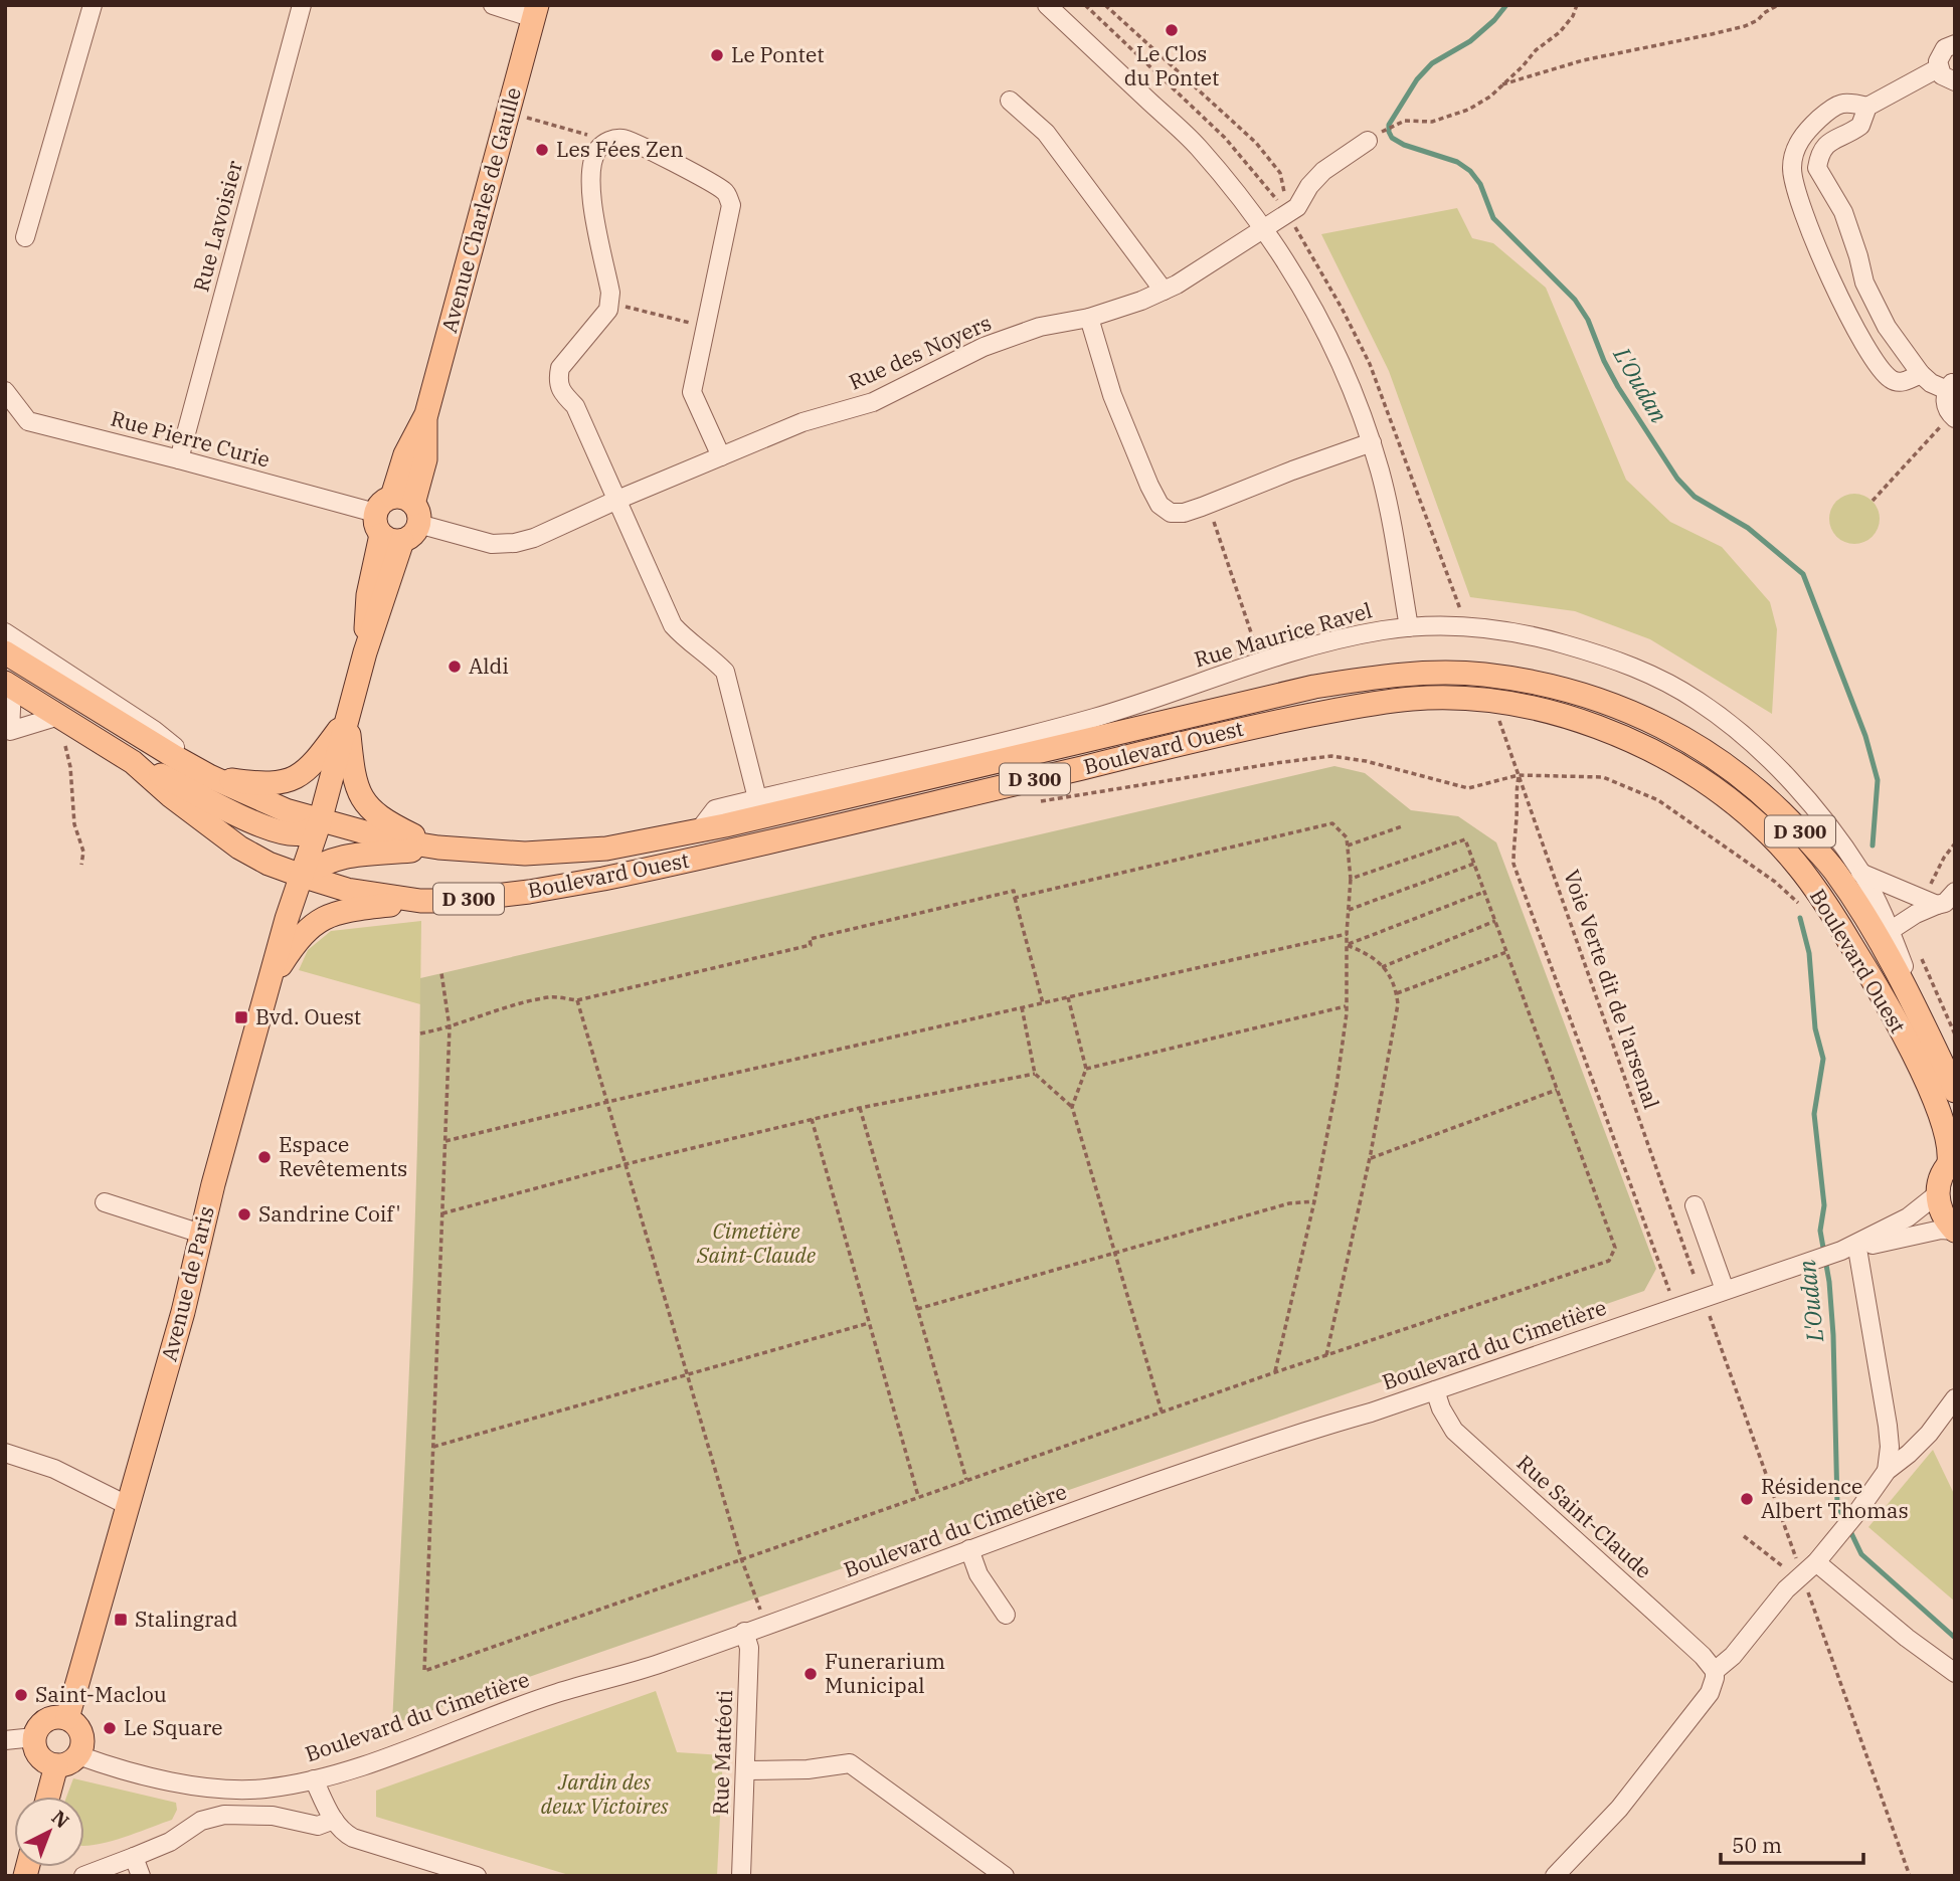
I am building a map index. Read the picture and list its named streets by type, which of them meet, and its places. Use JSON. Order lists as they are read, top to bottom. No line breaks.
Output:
{"streets":{"main road":["Avenue Charles de Gaulle","Boulevard Ouest","D 300","Avenue de Paris"],"street":["Rue Lavoisier","Rue des Noyers","Rue Pierre Curie","Rue Maurice Ravel","Boulevard du Cimetière","Rue Saint-Claude","Rue Mattéoti"],"path":["Voie Verte dit de l'arsenal"]},"crossings":[["Avenue Charles de Gaulle","Rue des Noyers"],["Rue Lavoisier","Rue Pierre Curie"],["Rue Maurice Ravel","Boulevard Ouest"],["Boulevard Ouest","Avenue de Paris"],["Avenue de Paris","Boulevard du Cimetière"],["Boulevard du Cimetière","Rue Saint-Claude"],["Boulevard du Cimetière","Rue Mattéoti"]],"water":["L'Oudan"],"parks":["Cimetière Saint-Claude","Jardin des deux Victoires"],"places":{"other":["Le Clos du Pontet","Le Pontet","Les Fées Zen","Aldi","Espace Revêtements","Sandrine Coif'","Résidence Albert Thomas","Funerarium Municipal","Saint-Maclou","Le Square"],"transit":["Bvd. Ouest","Stalingrad"]},"scale_bar":"50 m","north":"top right"}
